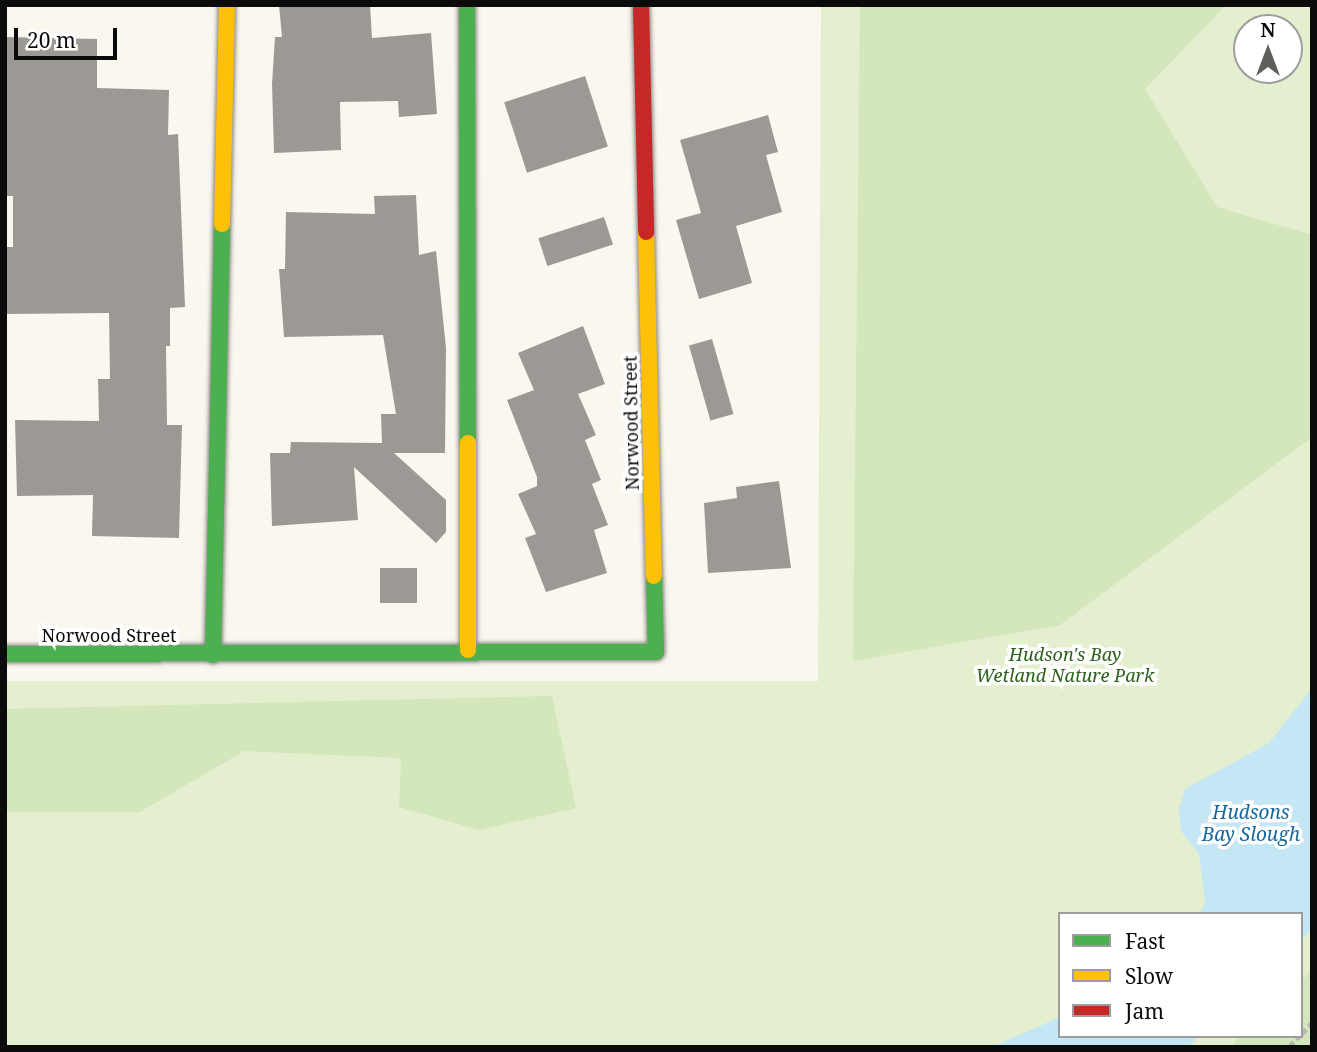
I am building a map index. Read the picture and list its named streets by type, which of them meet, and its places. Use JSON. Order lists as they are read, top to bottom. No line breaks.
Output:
{"streets":{"street":["Norwood Street"]},"water":["Hudsons Bay Slough"],"parks":["Hudson's Bay Wetland Nature Park"],"legend":["Fast","Slow","Jam"],"scale_bar":"20 m","north":"top"}
